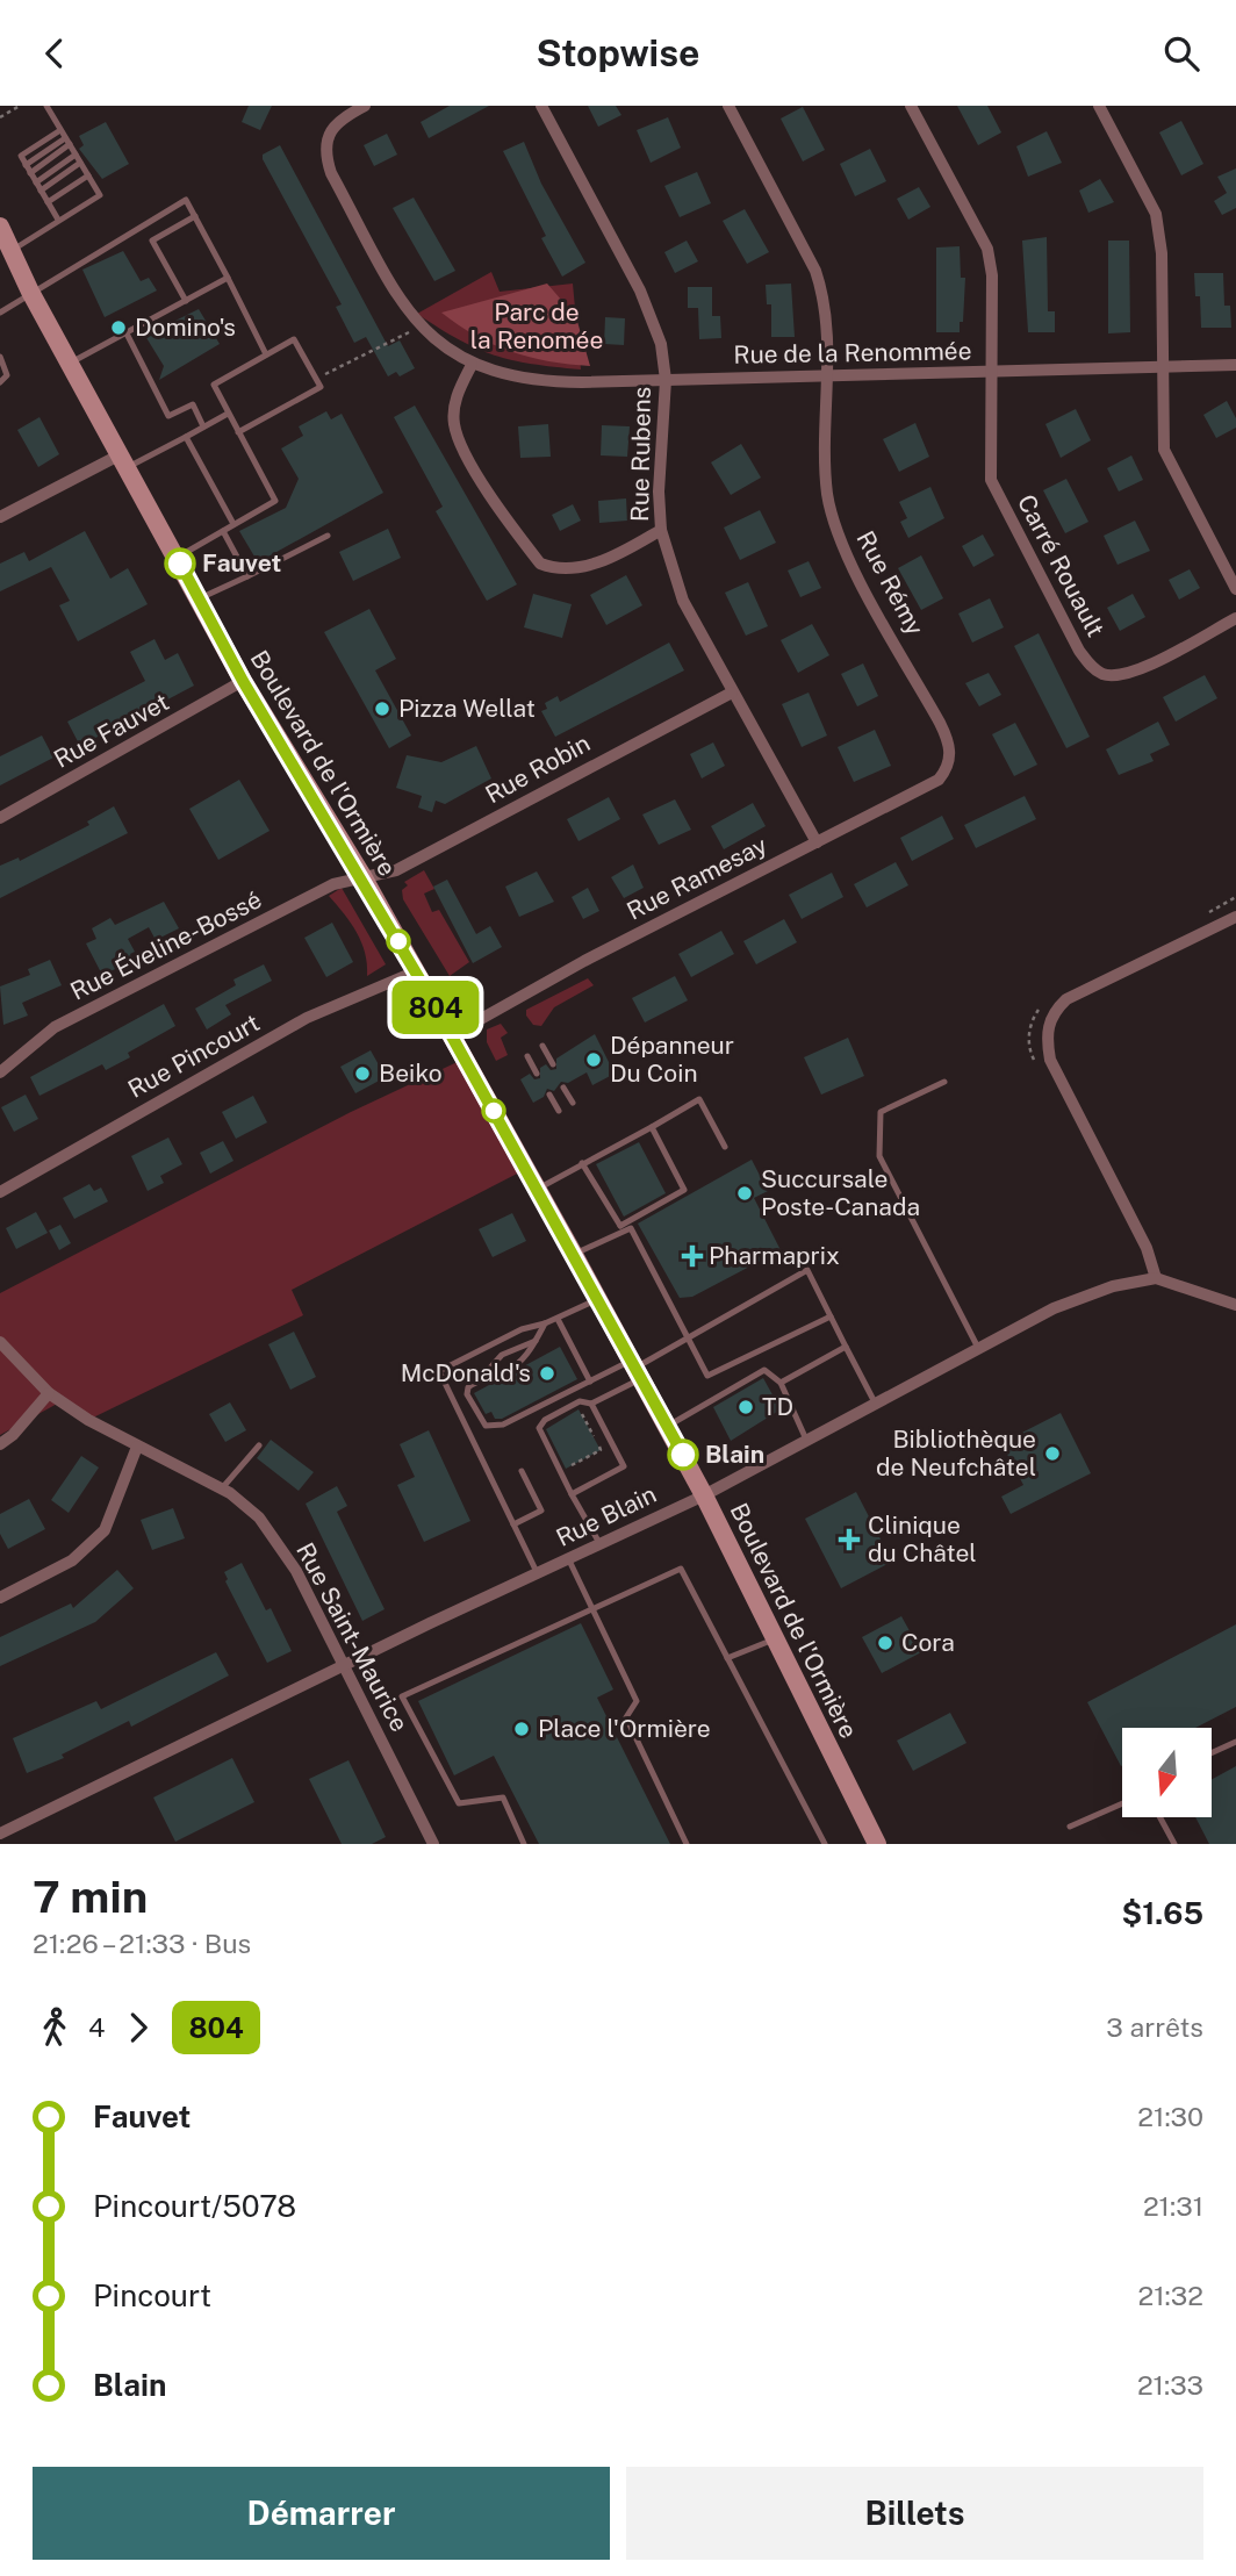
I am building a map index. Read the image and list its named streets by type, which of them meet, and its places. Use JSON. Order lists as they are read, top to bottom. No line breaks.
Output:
{"streets":{"main road":["Boulevard de l'Ormière"],"street":["Rue de la Renommée","Rue Rubens","Carré Rouault","Rue Rémy","Rue Fauvet","Rue Robin","Rue Ramesay","Rue Éveline-Bossé","Rue Pincourt","Rue Blain","Rue Saint-Maurice"]},"crossings":[["Rue de la Renommée","Rue Rubens"],["Rue de la Renommée","Carré Rouault"],["Rue de la Renommée","Rue Rémy"],["Rue Rubens","Rue Robin"],["Rue Rubens","Rue Ramesay"],["Rue Rémy","Rue Ramesay"],["Rue Fauvet","Boulevard de l'Ormière"],["Boulevard de l'Ormière","Rue Robin"],["Boulevard de l'Ormière","Rue Ramesay"],["Boulevard de l'Ormière","Rue Éveline-Bossé"],["Boulevard de l'Ormière","Rue Pincourt"],["Boulevard de l'Ormière","Rue Blain"],["Rue Robin","Rue Éveline-Bossé"],["Rue Blain","Rue Saint-Maurice"]],"parks":["Parc de la Renomée"],"places":{"other":["Domino's","Fauvet","Pizza Wellat","Dépanneur Du Coin","Beiko","Succursale Poste-Canada","McDonald's","TD","Bibliothèque de Neufchâtel","Blain","Cora","Place l'Ormière"],"health":["Pharmaprix","Clinique du Châtel"]},"lines":["bus line 804"],"north":"bottom","page":{"header":"Stopwise","on_map":"804","heading":["7 min","21:26 – 21:33 · Bus","$1.65"],"legs":["4","804","3 arrêts"],"list":[{"name":"Fauvet","value":"21:30"},{"name":"Pincourt/5078","value":"21:31"},{"name":"Pincourt","value":"21:32"},{"name":"Blain","value":"21:33"}],"buttons":["Démarrer","Billets"]}}
